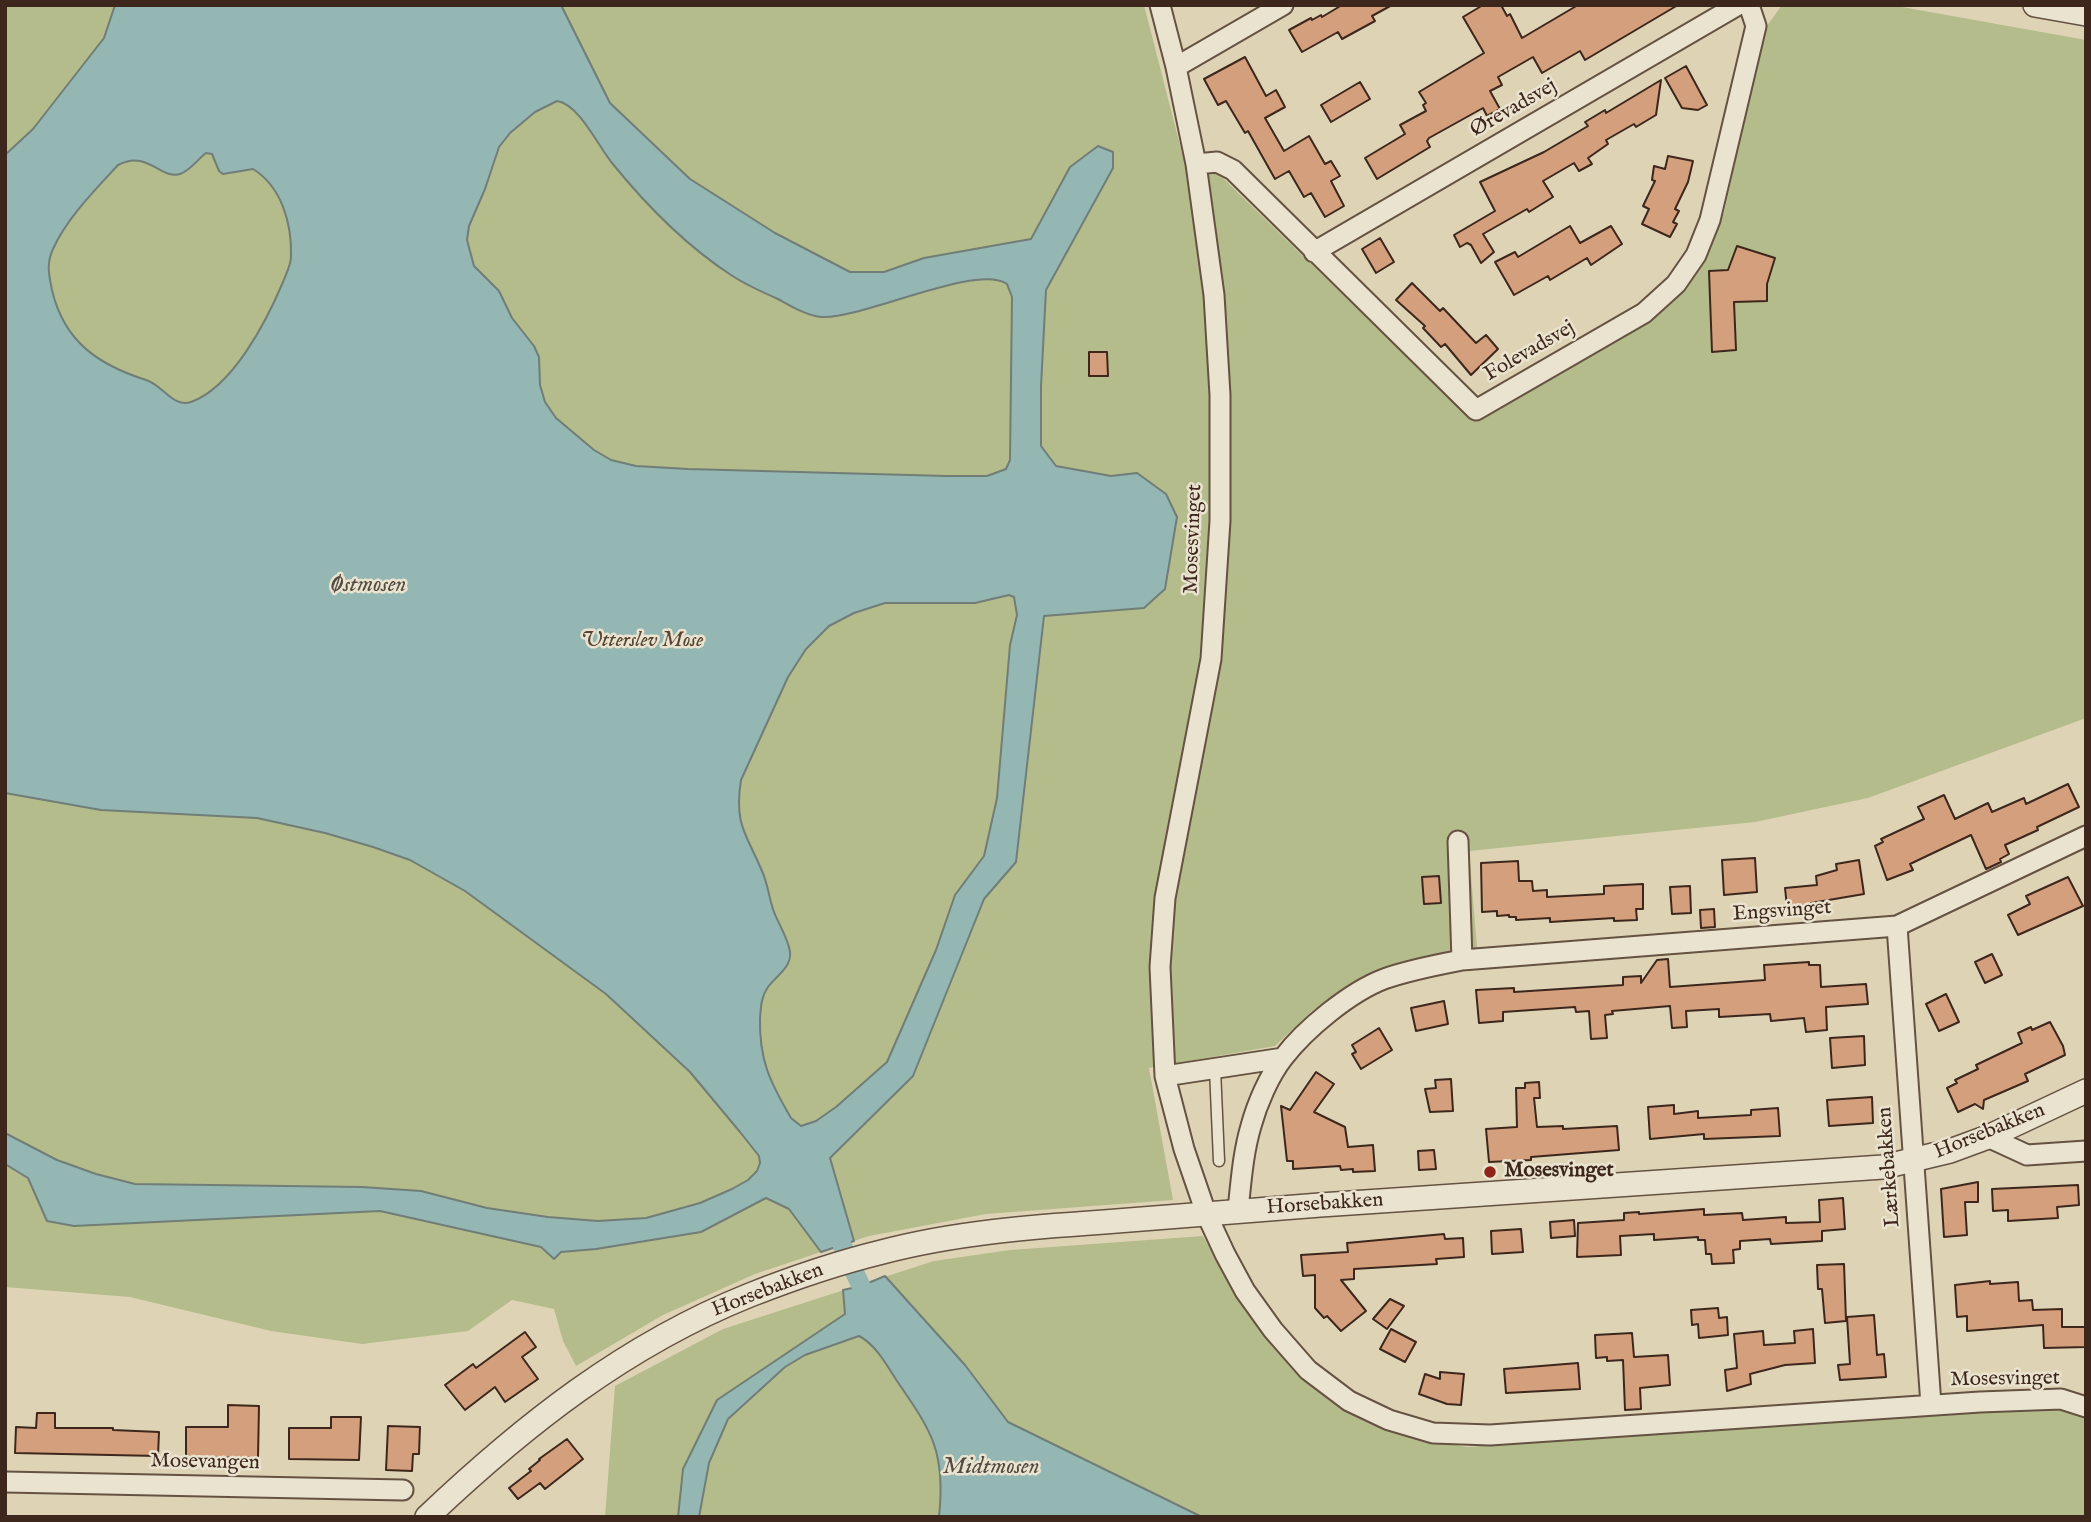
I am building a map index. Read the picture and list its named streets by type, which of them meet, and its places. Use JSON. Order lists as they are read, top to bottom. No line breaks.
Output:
{"streets":{"street":["Ørevadsvej","Folevadsvej","Mosesvinget","Engsvinget","Horsebakken","Lærkebakken","Mosevangen"]},"crossings":[["Ørevadsvej","Folevadsvej"],["Folevadsvej","Mosesvinget"],["Mosesvinget","Horsebakken"],["Mosesvinget","Lærkebakken"],["Engsvinget","Horsebakken"],["Engsvinget","Lærkebakken"],["Horsebakken","Lærkebakken"]],"water":["Østmosen","Midtmosen"],"parks":["Utterslev Mose"],"places":["Mosesvinget"]}
